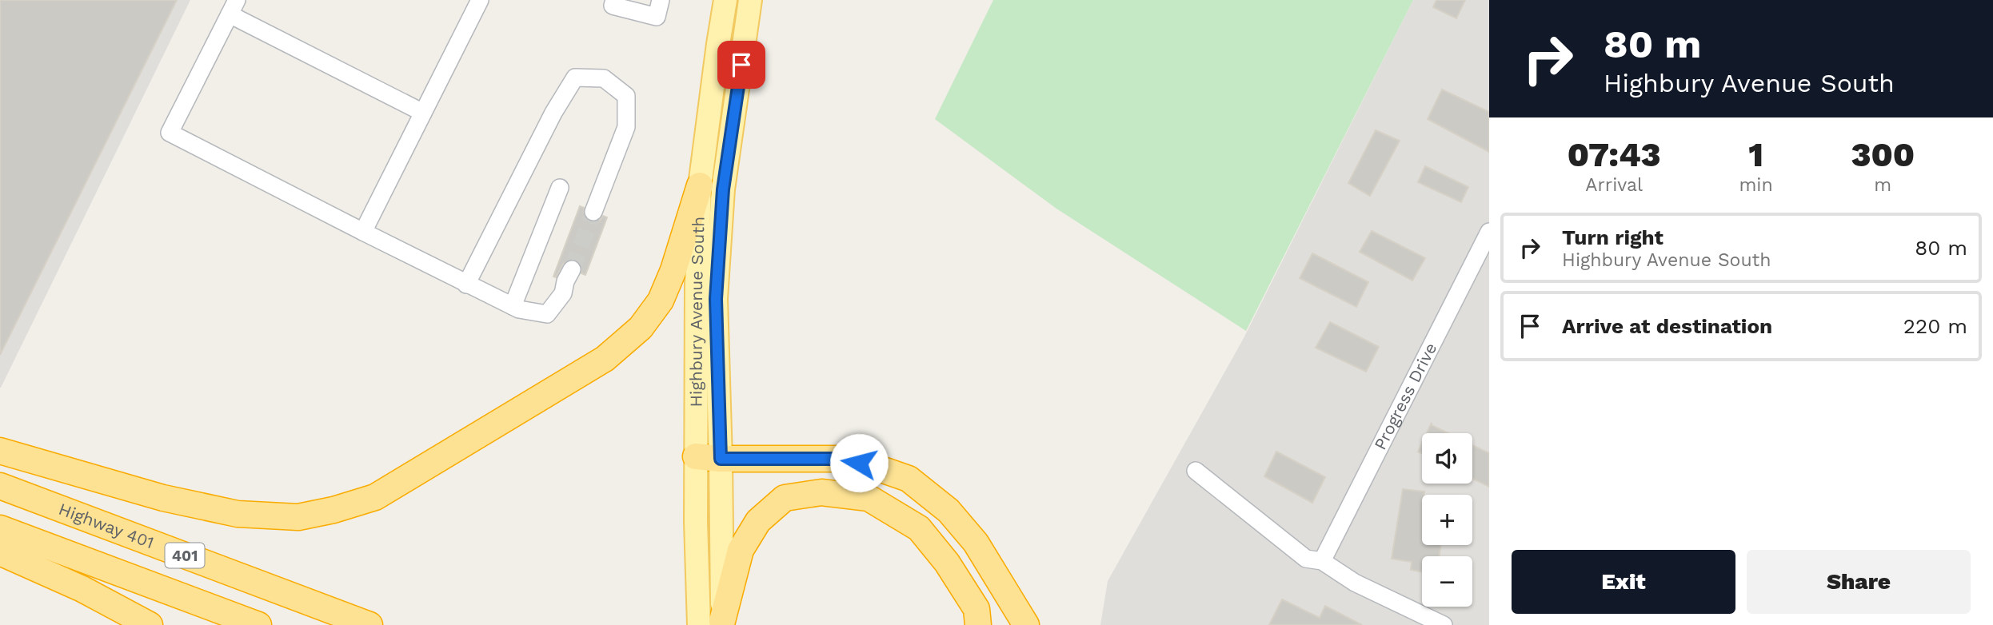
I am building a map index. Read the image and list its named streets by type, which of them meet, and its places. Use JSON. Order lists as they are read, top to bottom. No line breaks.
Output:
{"streets":{"highway":["Highway 401","401"],"main road":["Highbury Avenue South"],"street":["Progress Drive"]},"page":{"turn":["80 m","Highbury Avenue South"],"eta":["07:43","Arrival","1","min","300","m"],"list":[{"name":"Turn right","note":"Highbury Avenue South","value":"80 m"},{"name":"Arrive at destination","value":"220 m"}],"map_buttons":["+","−"],"buttons":["Exit","Share"]}}
